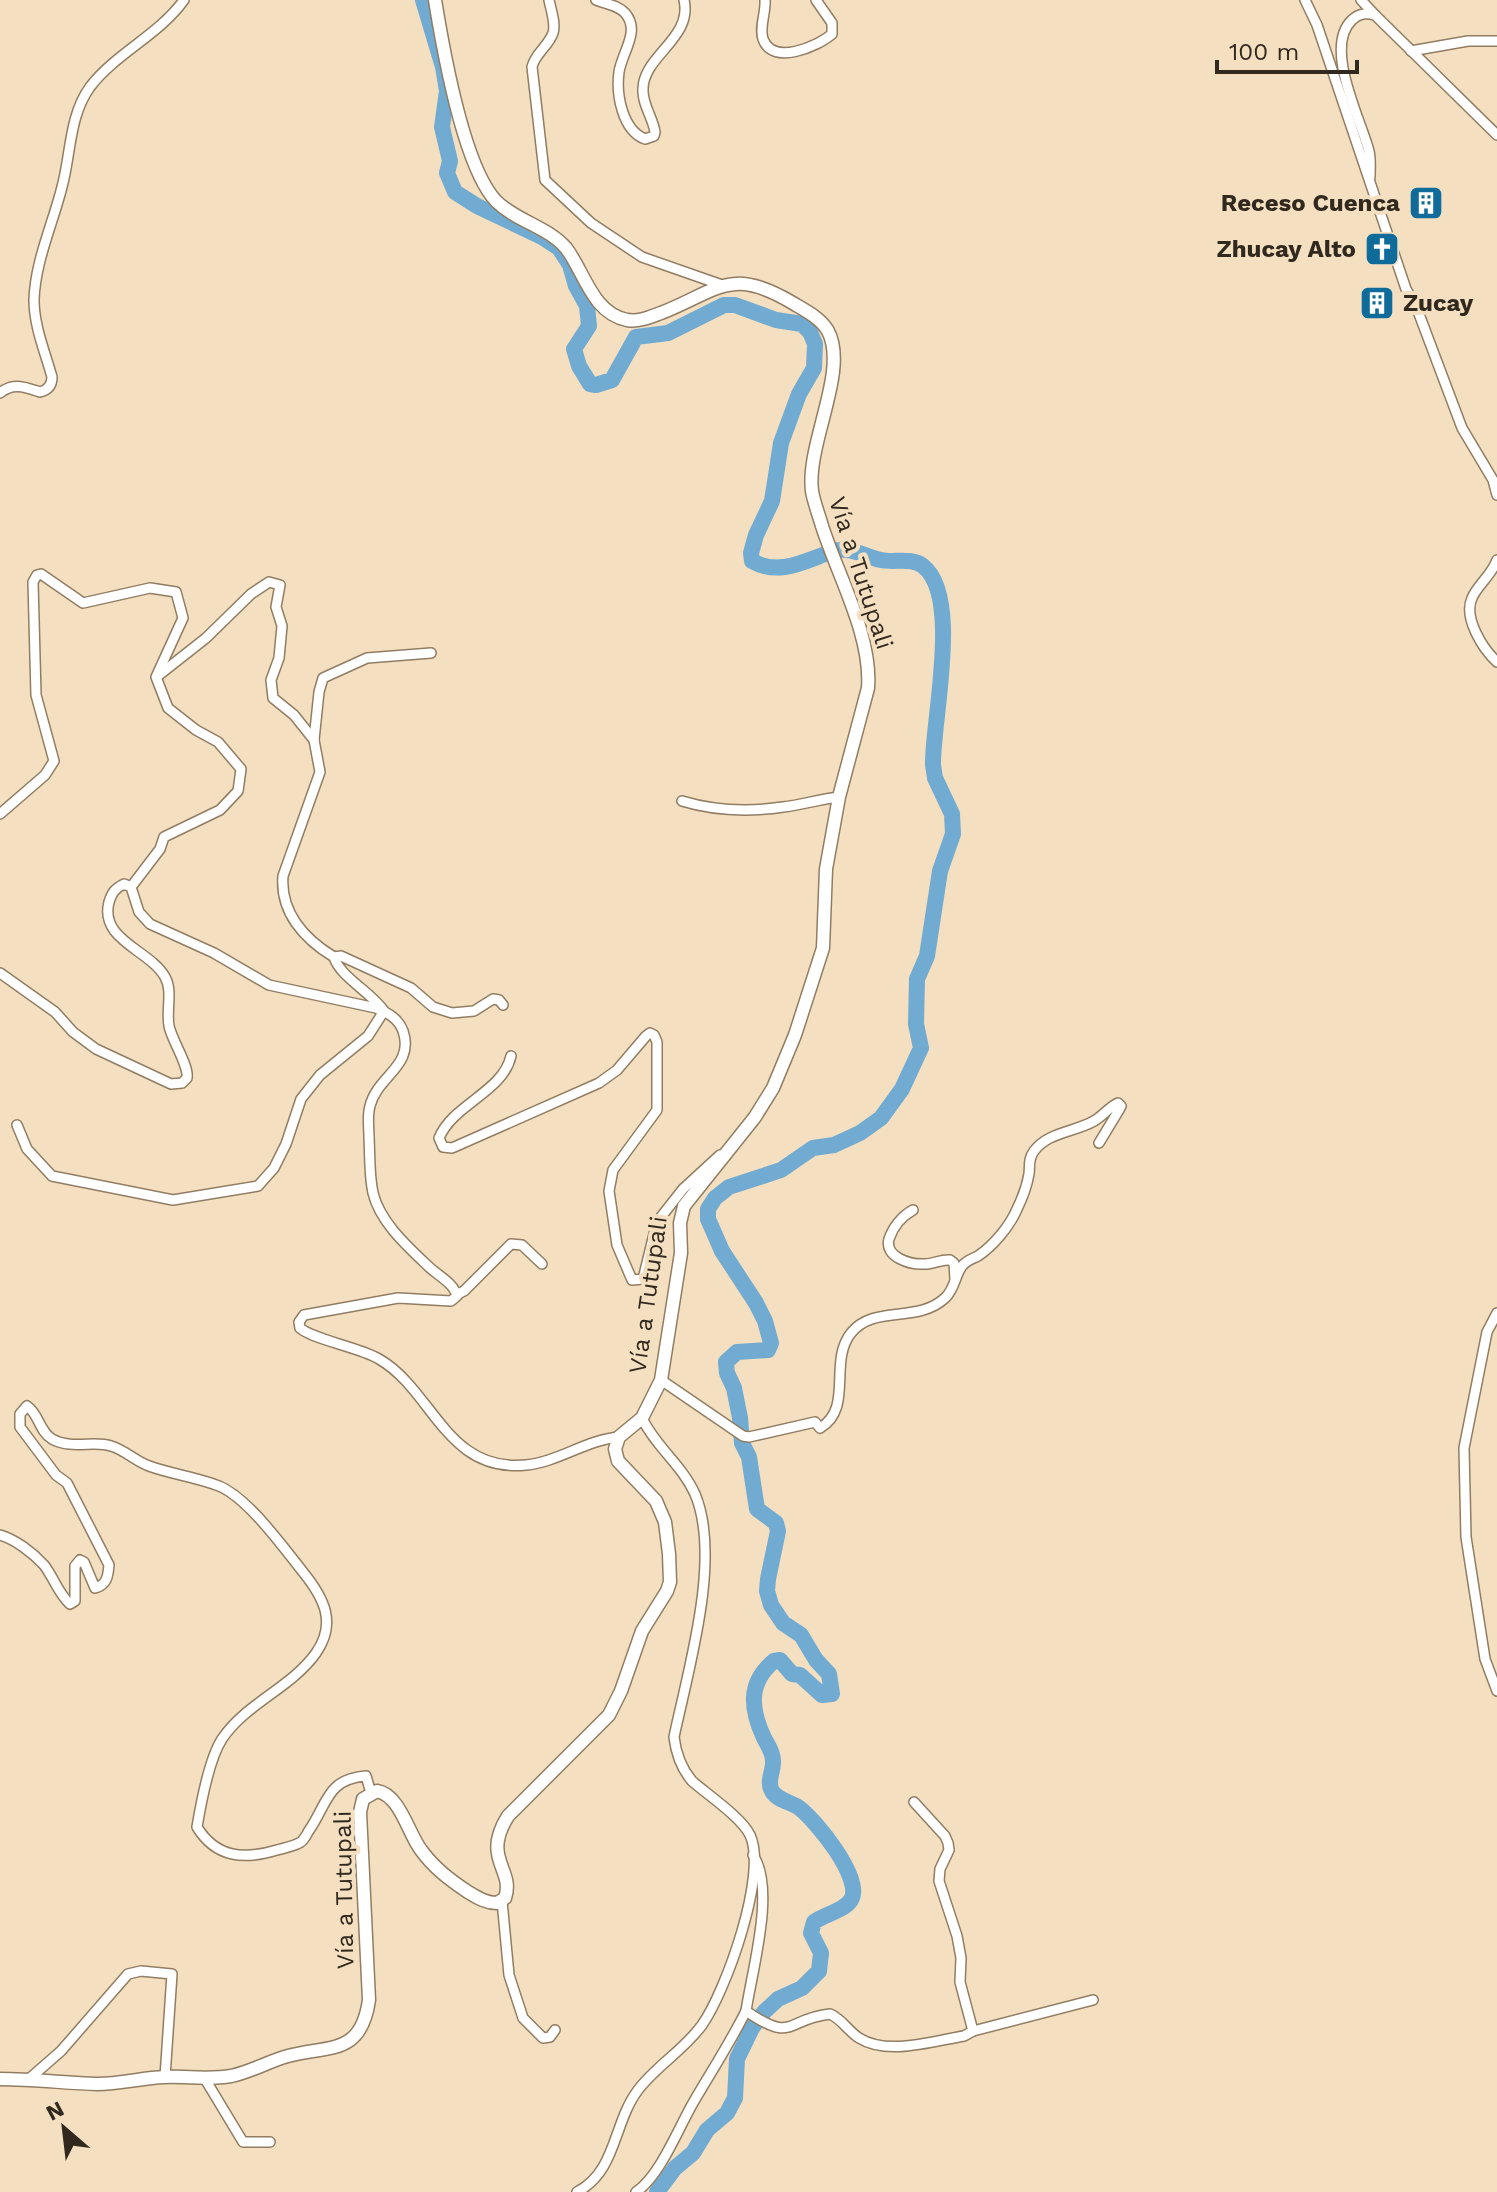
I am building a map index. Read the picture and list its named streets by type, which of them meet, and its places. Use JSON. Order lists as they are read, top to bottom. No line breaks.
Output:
{"streets":{"street":["Vía a Tutupali"]},"places":{"building":["Receso Cuenca","Zucay"],"church":["Zhucay Alto"]},"scale_bar":"100 m","north":"top left"}
